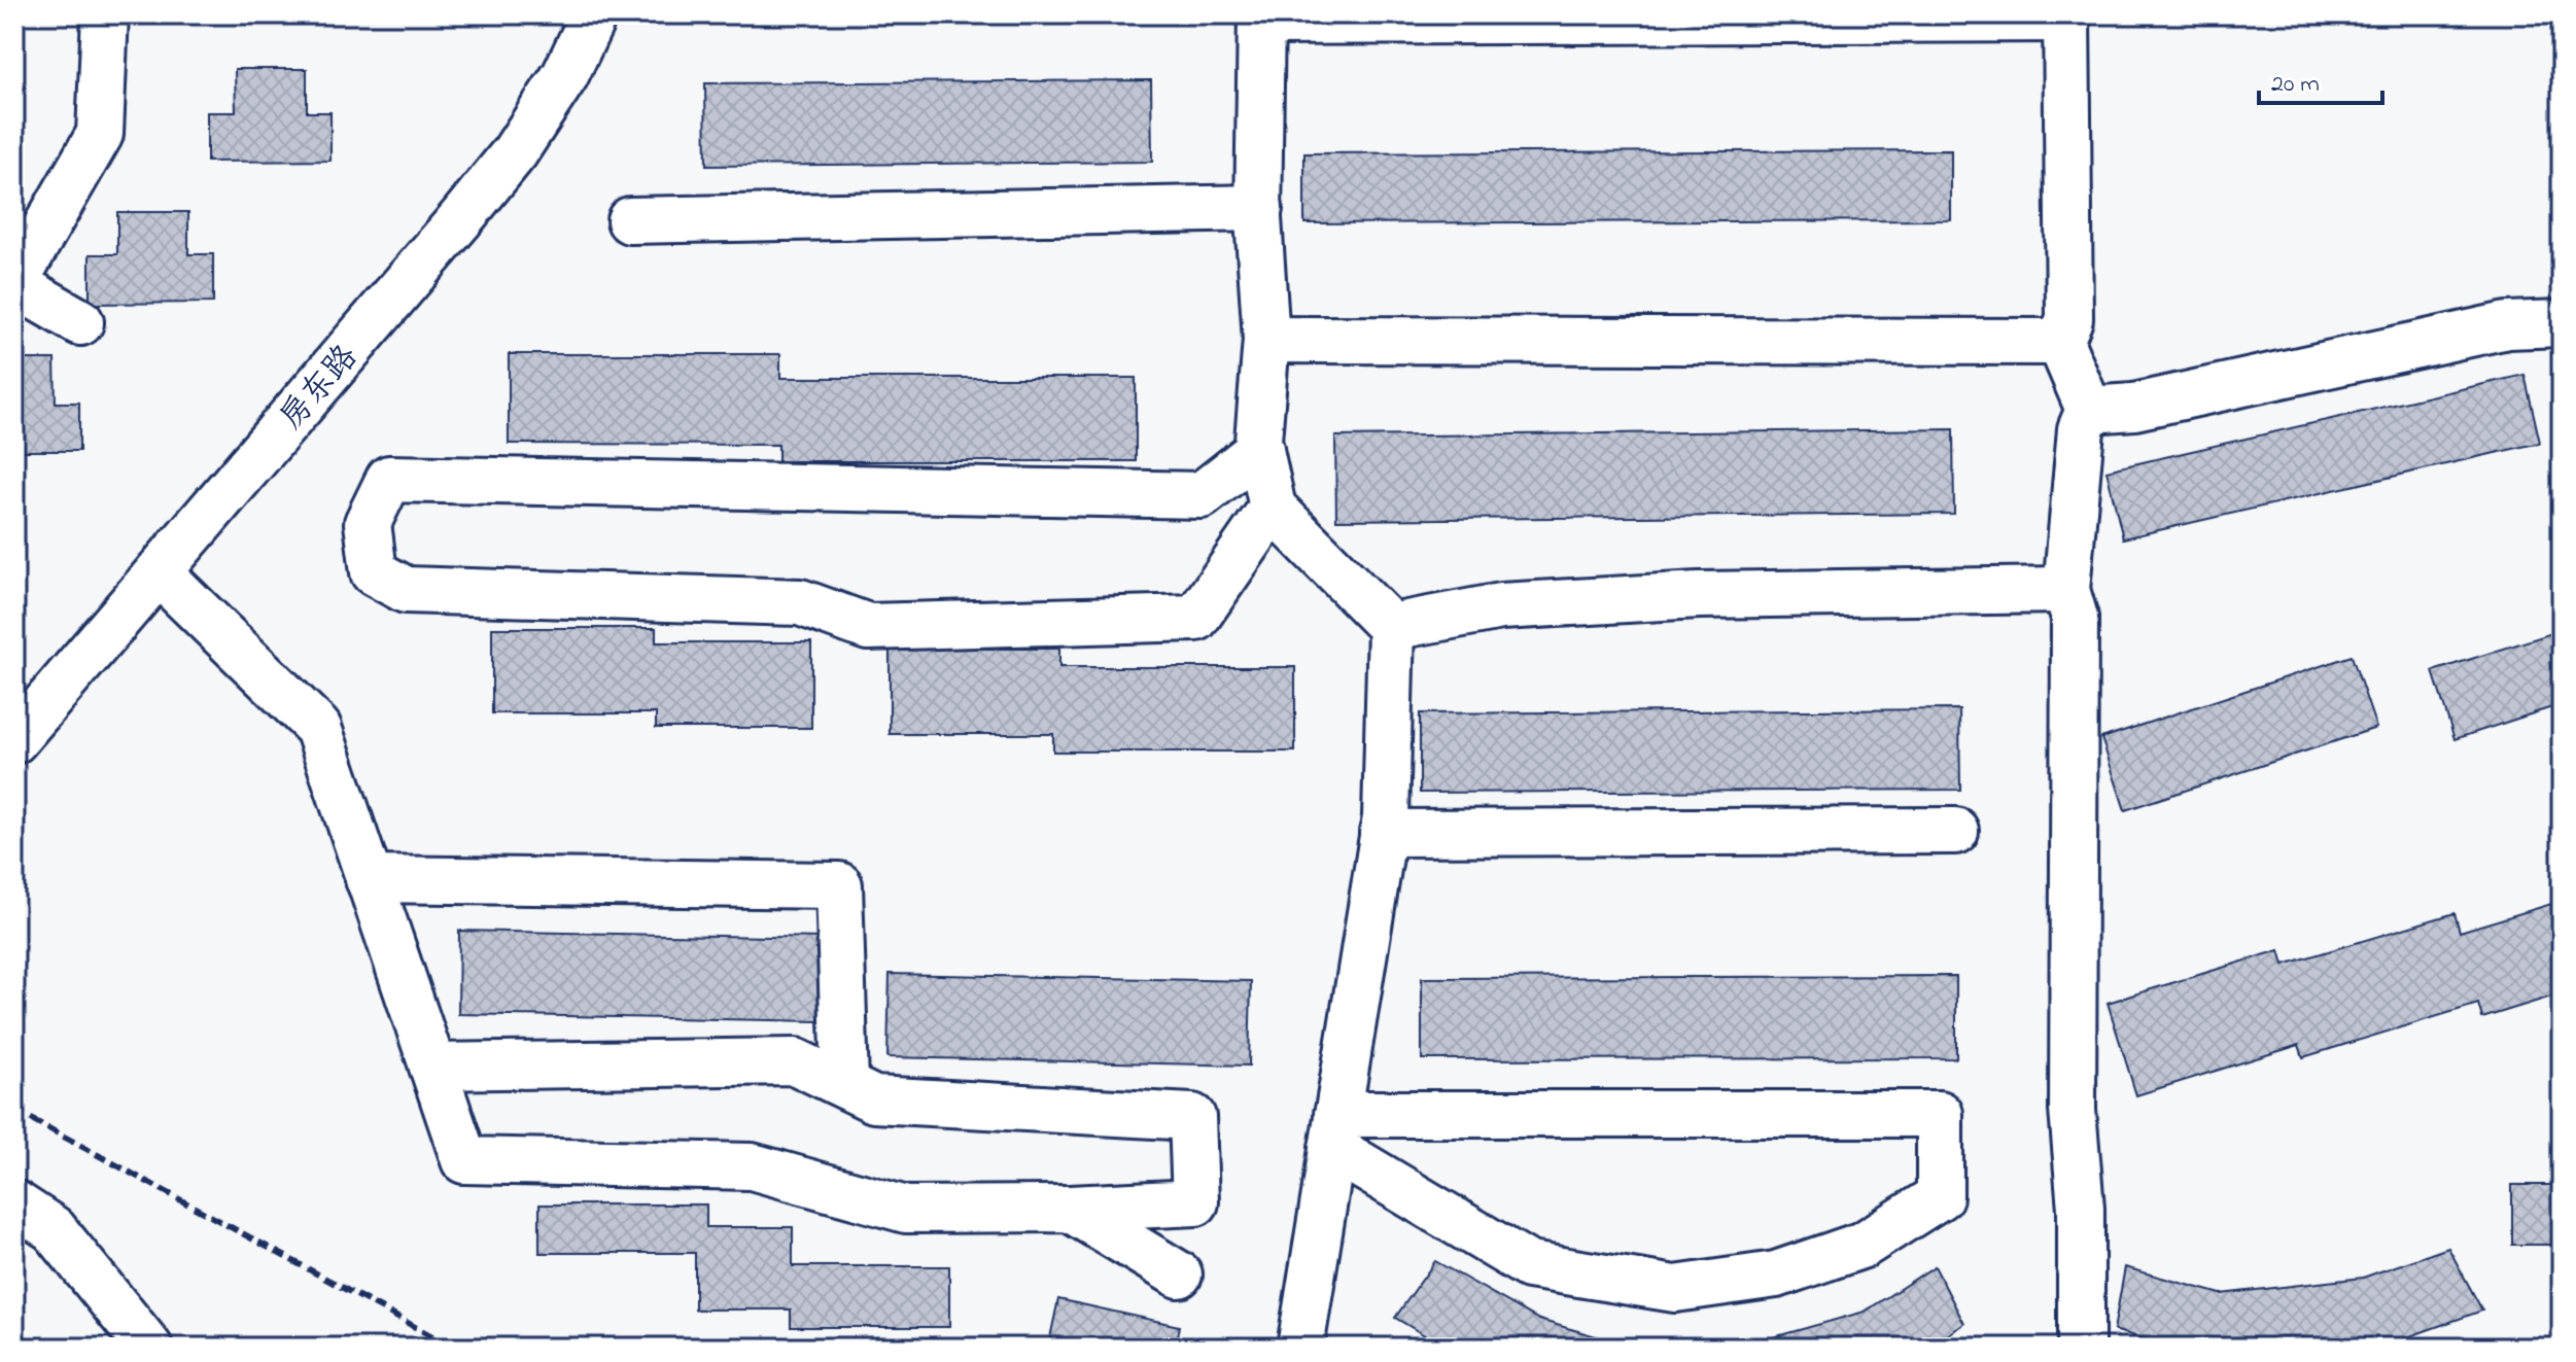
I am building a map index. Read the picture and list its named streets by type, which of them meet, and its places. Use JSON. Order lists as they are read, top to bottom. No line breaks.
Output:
{"streets":{"street":["房东路"]},"scale_bar":"20 m"}
